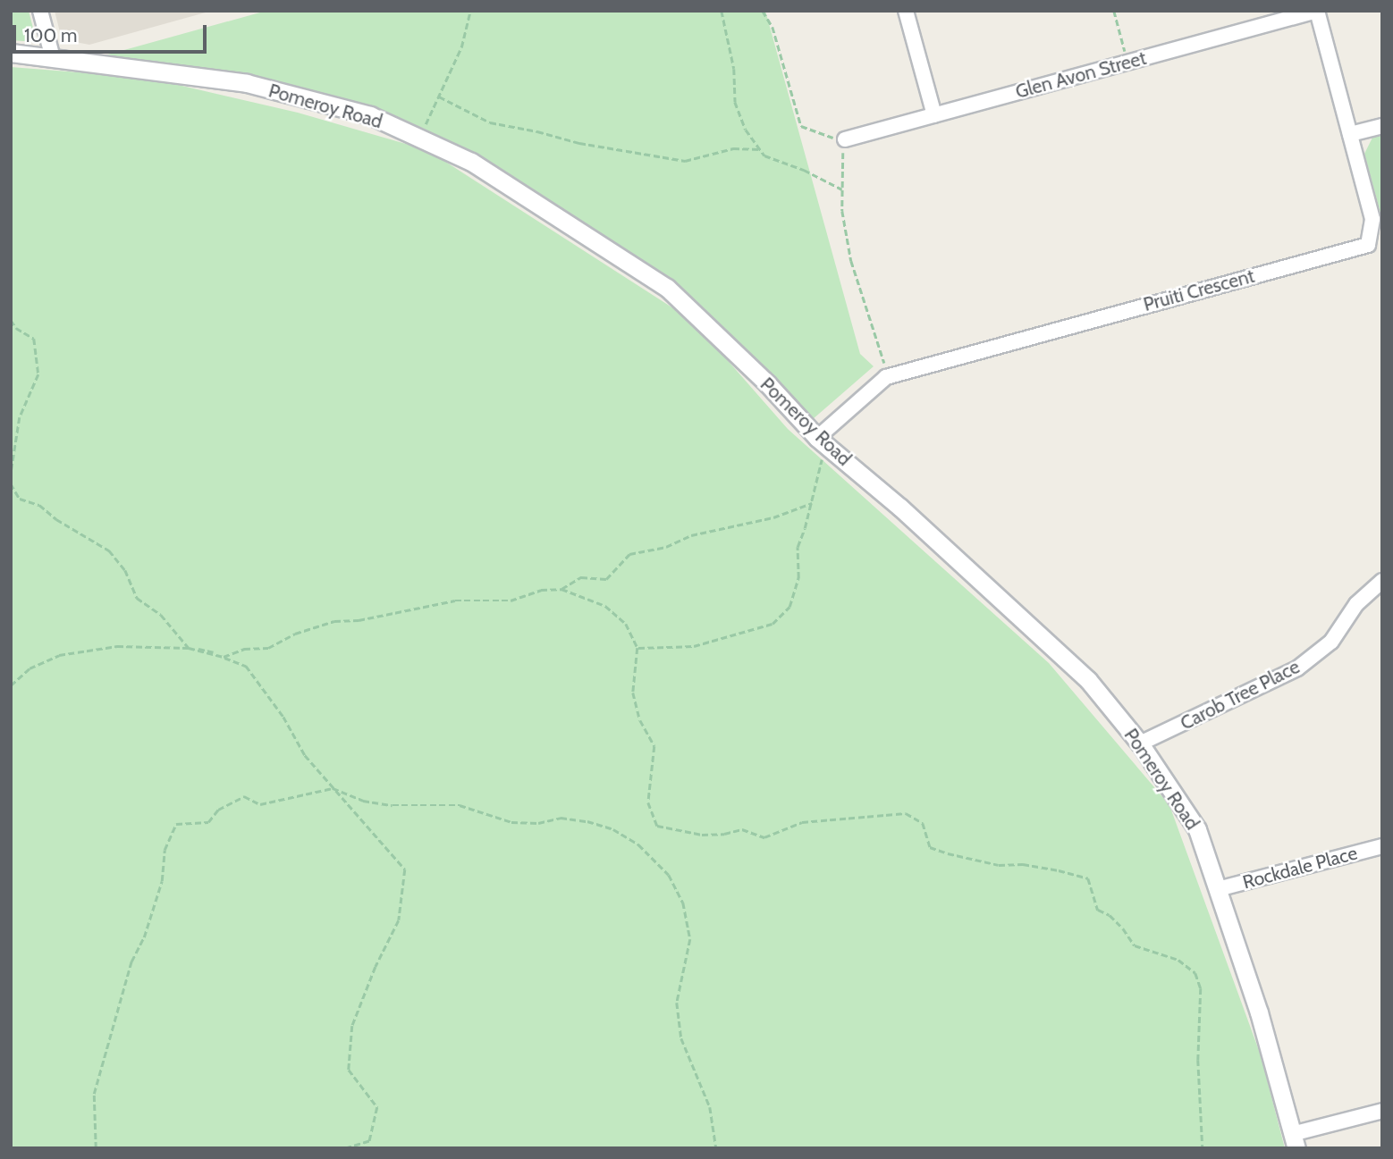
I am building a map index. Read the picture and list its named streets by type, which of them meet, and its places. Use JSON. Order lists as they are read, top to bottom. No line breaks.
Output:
{"streets":{"street":["Glen Avon Street","Pomeroy Road","Pruiti Crescent","Carob Tree Place","Rockdale Place"]},"crossings":[["Glen Avon Street","Pruiti Crescent"],["Pomeroy Road","Pruiti Crescent"],["Pomeroy Road","Carob Tree Place"],["Pomeroy Road","Rockdale Place"]],"scale_bar":"100 m"}
